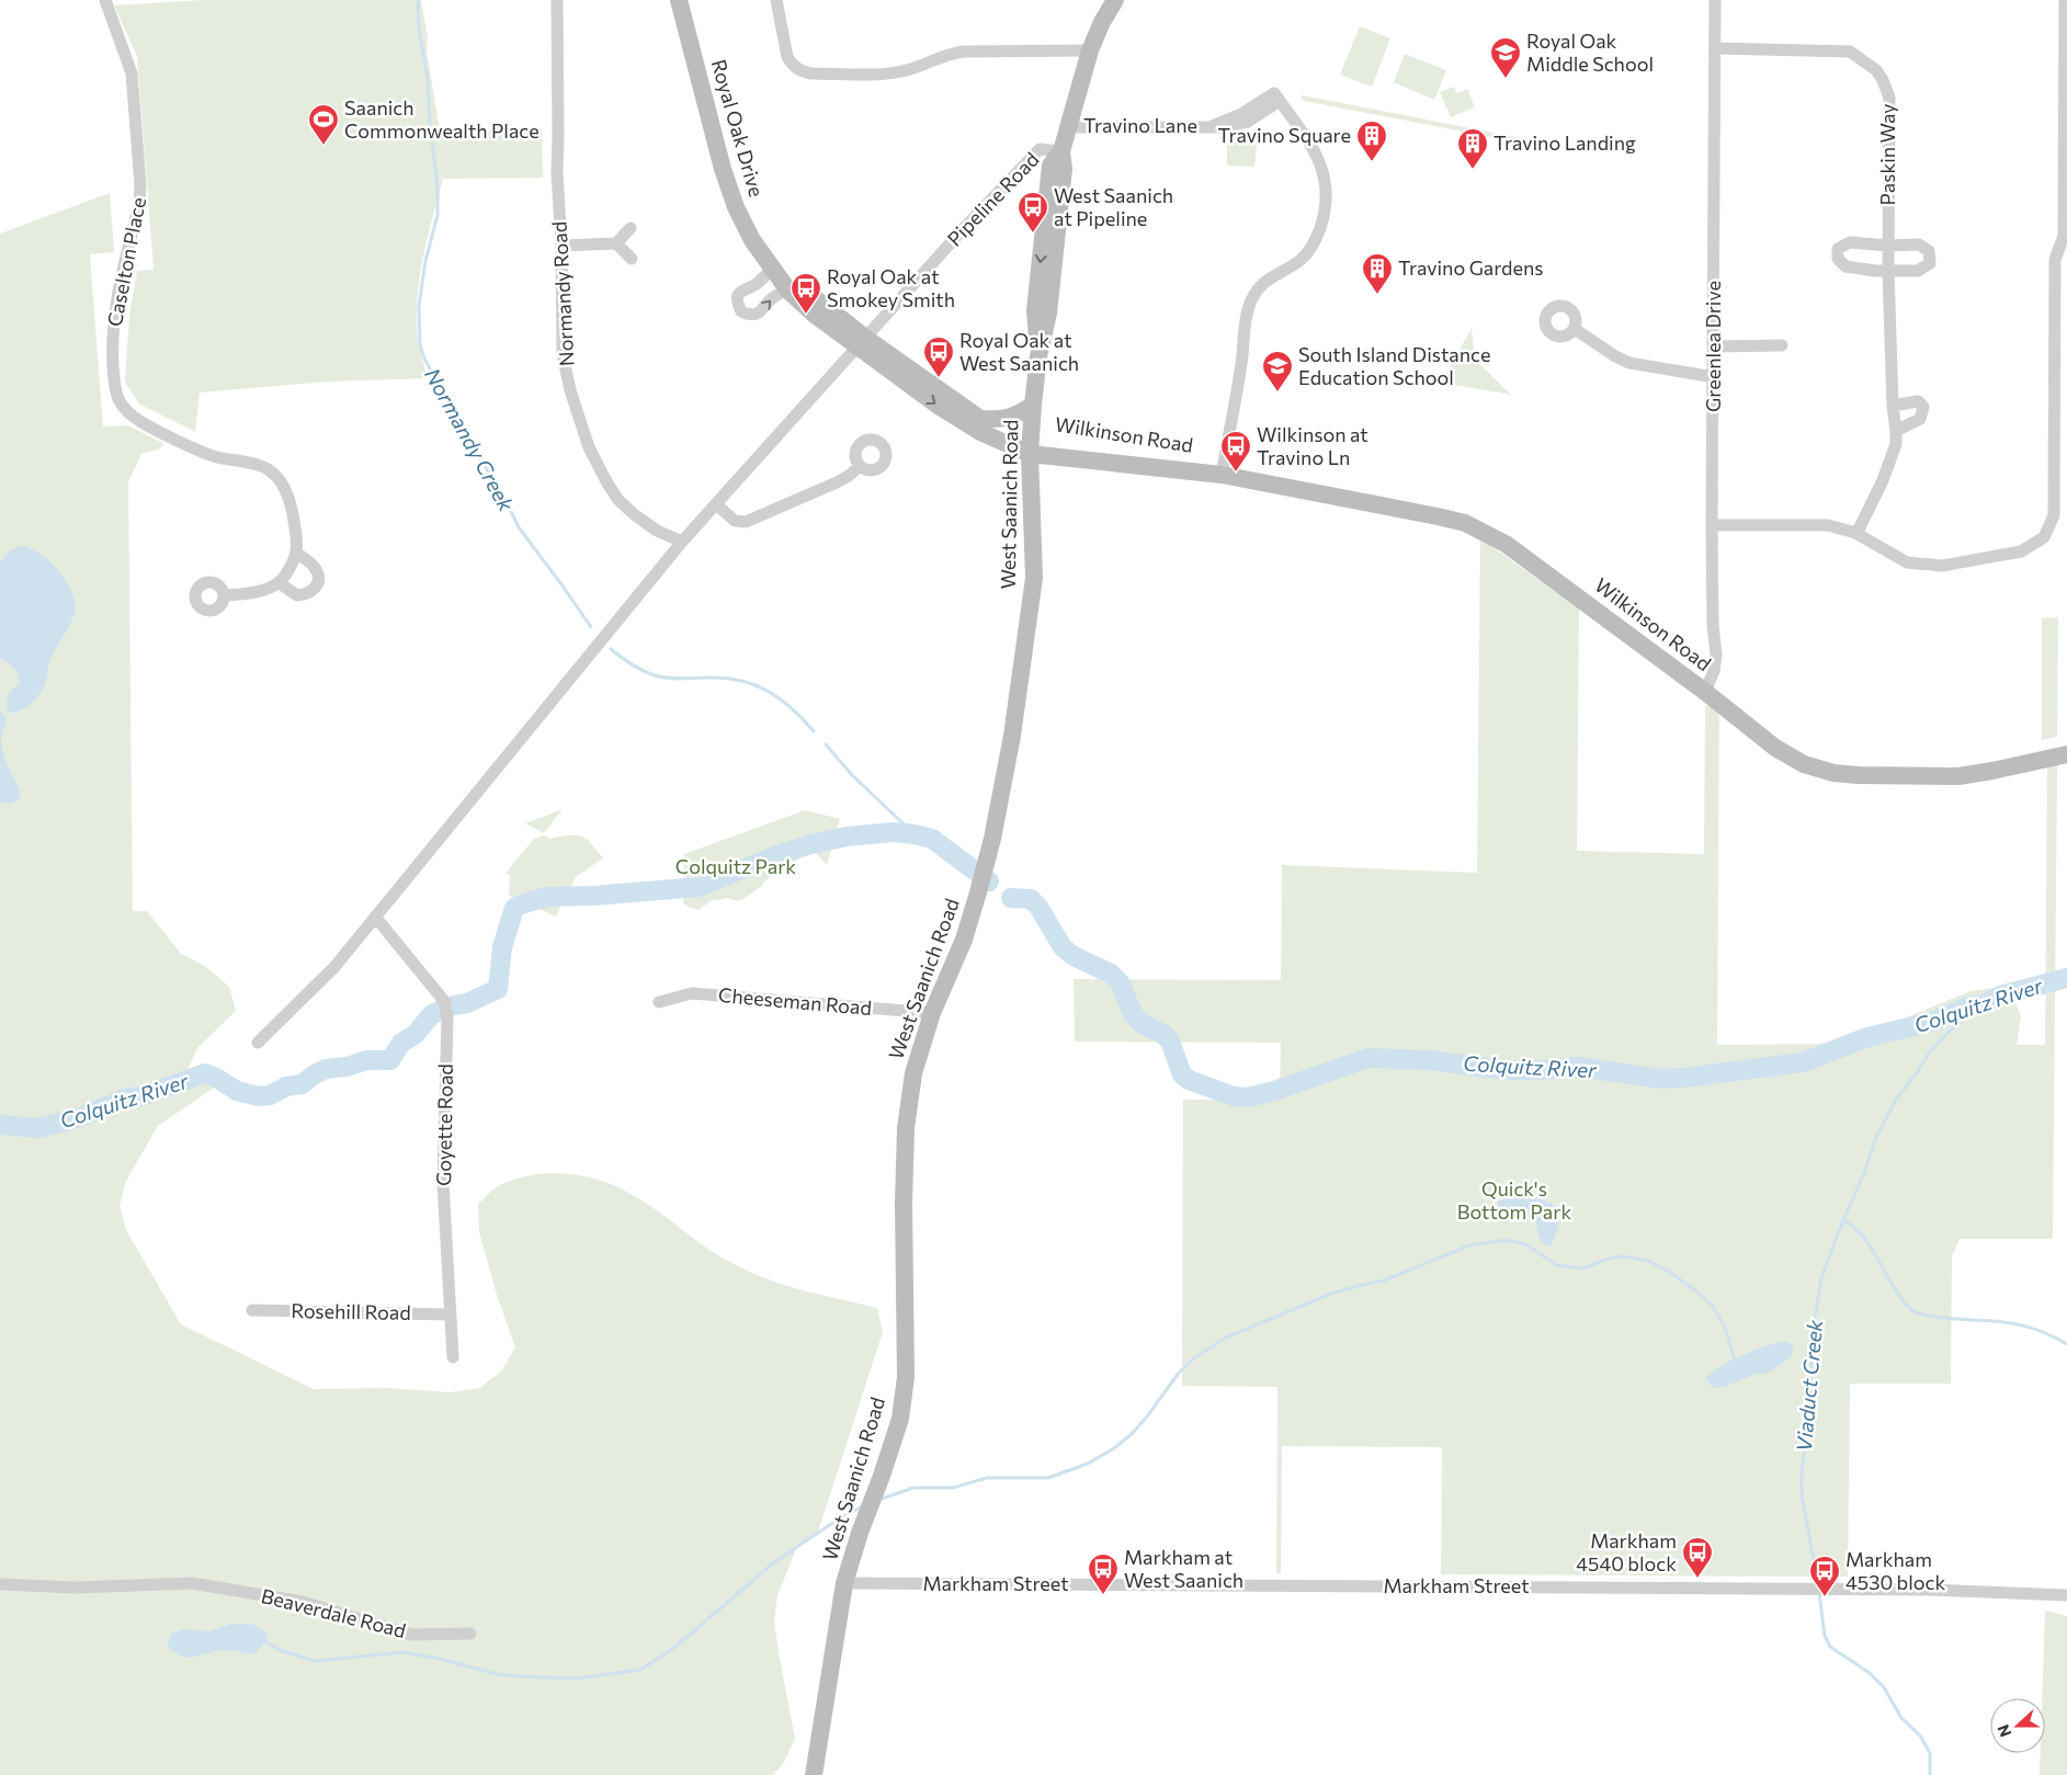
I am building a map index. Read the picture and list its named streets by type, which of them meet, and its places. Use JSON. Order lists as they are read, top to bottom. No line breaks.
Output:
{"streets":{"main road":["Royal Oak Drive","Wilkinson Road","West Saanich Road"],"street":["Travino Lane","Paskin Way","Pipeline Road","Caselton Place","Normandy Road","Greenlea Drive","Cheeseman Road","Goyette Road","Rosehill Road","Markham Street","Beaverdale Road"]},"crossings":[["Travino Lane","Wilkinson Road"],["Travino Lane","West Saanich Road"],["Royal Oak Drive","Pipeline Road"],["Royal Oak Drive","Wilkinson Road"],["Royal Oak Drive","West Saanich Road"],["Paskin Way","Greenlea Drive"],["Pipeline Road","West Saanich Road"],["Greenlea Drive","Wilkinson Road"],["Wilkinson Road","West Saanich Road"],["West Saanich Road","Cheeseman Road"],["West Saanich Road","Markham Street"],["Goyette Road","Rosehill Road"]],"water":["Normandy Creek","Colquitz River","Viaduct Creek"],"parks":["Colquitz Park","Quick's Bottom Park"],"places":{"school or university":["Royal Oak Middle School","South Island Distance Education School"],"sports":["Saanich Commonwealth Place"],"building":["Travino Square","Travino Landing","Travino Gardens"],"bus stop":["West Saanich at Pipeline","Royal Oak at Smokey Smith","Royal Oak at West Saanich","Wilkinson at Travino Ln","Markham 4540 block","Markham at West Saanich","Markham 4530 block"]},"north":"left"}
